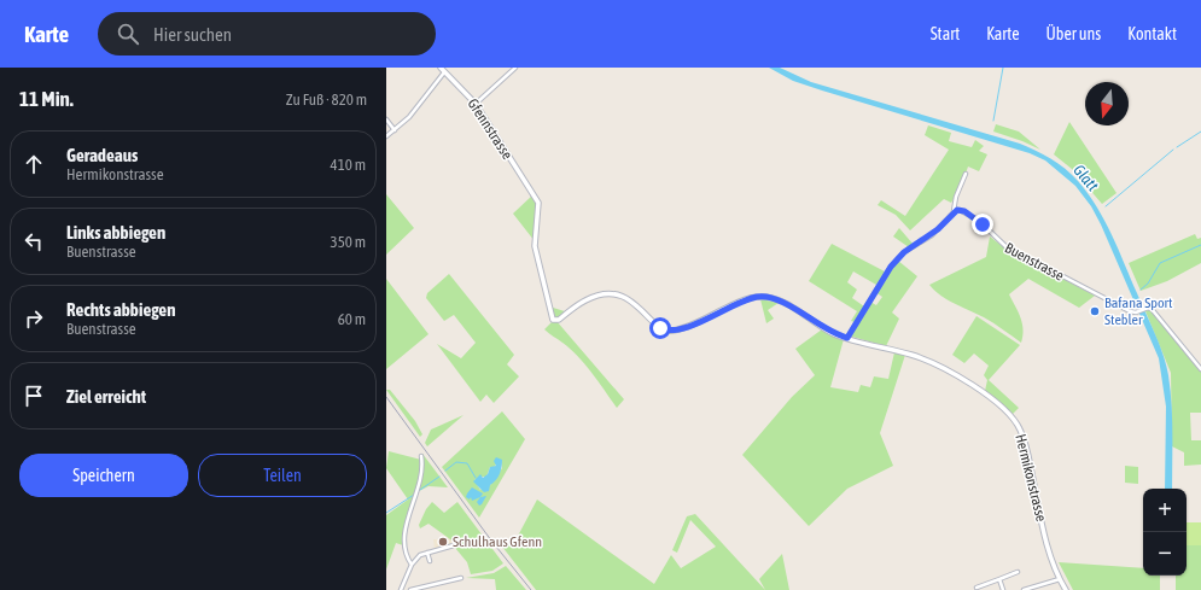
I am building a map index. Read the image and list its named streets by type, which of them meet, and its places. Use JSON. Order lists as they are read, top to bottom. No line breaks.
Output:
{"streets":{"street":["Gfennstrasse","Buenstrasse","Hermikonstrasse"]},"crossings":[["Gfennstrasse","Hermikonstrasse"]],"water":["Glatt"],"places":["Bafana Sport Stebler","Schulhaus Gfenn"],"north":"bottom","page":{"header":"Karte","search":"Hier suchen","nav":["Start","Karte","Über uns","Kontakt"],"heading":["11 Min.","Zu Fuß · 820 m"],"list":[["Geradeaus","Hermikonstrasse","410 m"],["Links abbiegen","Buenstrasse","350 m"],["Rechts abbiegen","Buenstrasse","60 m"],"Ziel erreicht"],"buttons":["Speichern","Teilen"],"map_buttons":["+","−"]}}
